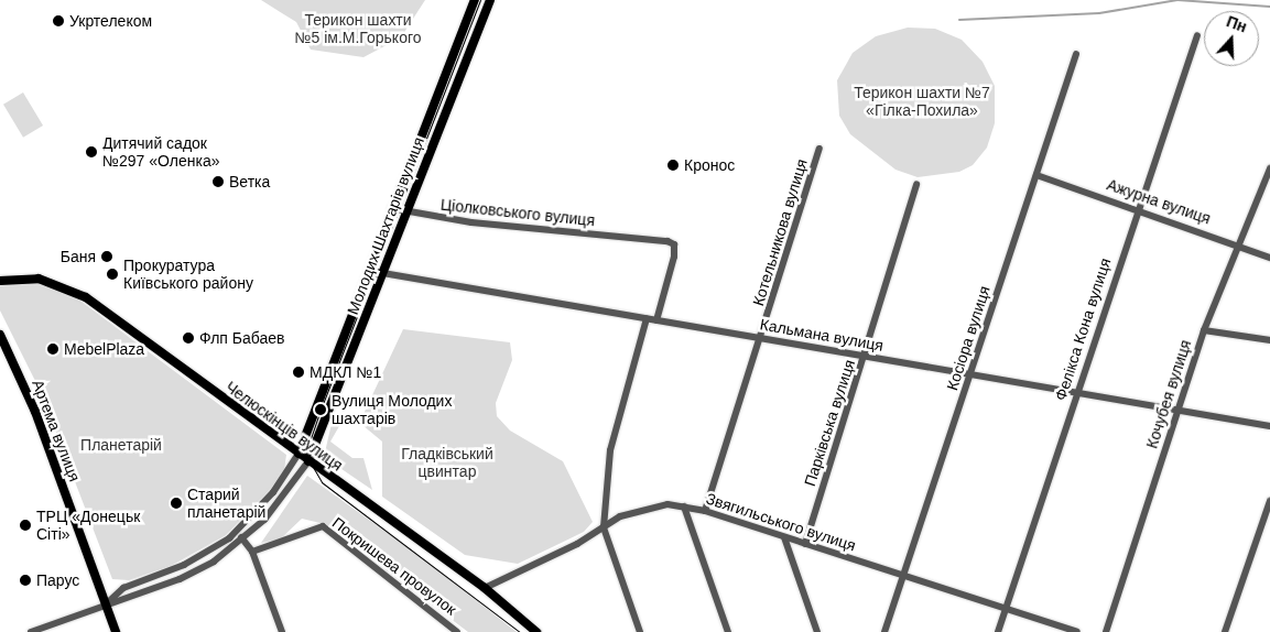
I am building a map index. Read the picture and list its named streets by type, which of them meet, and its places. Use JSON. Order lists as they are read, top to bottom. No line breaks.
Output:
{"streets":{"main road":["Молодих Шахтарів вулиця","Челюскінців вулиця","Артема вулиця"],"street":["Ажурна вулиця","Ціолковського вулиця","Котельникова вулиця","Фелікса Кона вулиця","Кальмана вулиця","Косіора вулиця","Кочубея вулиця","Парківська вулиця","Звягильського вулиця","Покришева провулок"]},"crossings":[["Ажурна вулиця","Фелікса Кона вулиця"],["Ажурна вулиця","Косіора вулиця"],["Ажурна вулиця","Кочубея вулиця"],["Ціолковського вулиця","Молодих Шахтарів вулиця"],["Ціолковського вулиця","Кальмана вулиця"],["Молодих Шахтарів вулиця","Кальмана вулиця"],["Молодих Шахтарів вулиця","Челюскінців вулиця"],["Котельникова вулиця","Кальмана вулиця"],["Котельникова вулиця","Звягильського вулиця"],["Фелікса Кона вулиця","Кальмана вулиця"],["Фелікса Кона вулиця","Звягильського вулиця"],["Кальмана вулиця","Косіора вулиця"],["Кальмана вулиця","Кочубея вулиця"],["Кальмана вулиця","Парківська вулиця"],["Косіора вулиця","Звягильського вулиця"],["Парківська вулиця","Звягильського вулиця"],["Челюскінців вулиця","Звягильського вулиця"]],"parks":["Терикон шахти №5 ім.М.Горького","Терикон шахти №7 «Гілка-Похила»","Планетарій","Гладківський цвинтар"],"places":["Укртелеком","Дитячий садок №297 «Оленка»","Кронос","Ветка","Баня","Прокуратура Київського району","Флп Бабаев","MebelPlaza","МДКЛ №1","Вулиця Молодих шахтарів","Старий планетарій","ТРЦ «Донецьк Сіті»","Парус"],"north":"top"}
